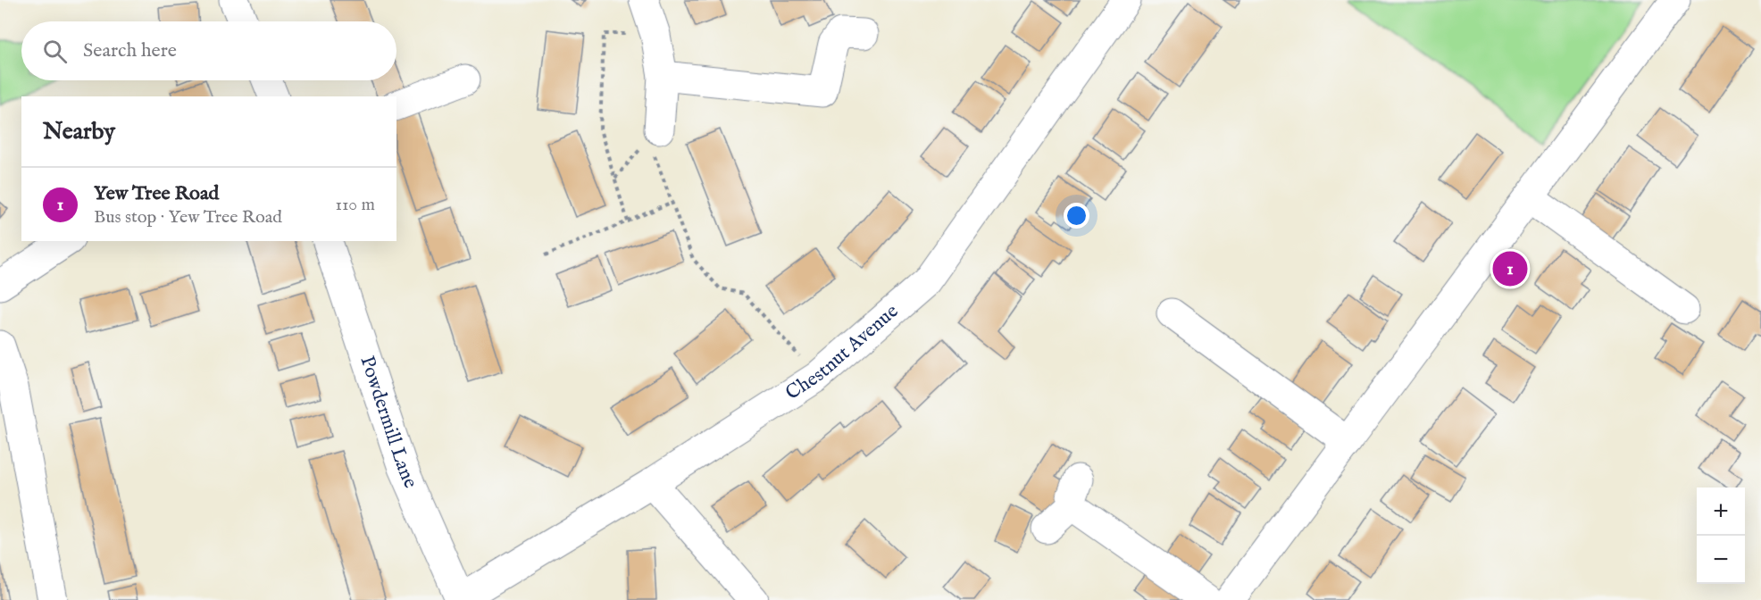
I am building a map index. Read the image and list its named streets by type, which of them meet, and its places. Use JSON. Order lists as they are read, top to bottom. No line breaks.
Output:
{"streets":{"street":["Chestnut Avenue","Powdermill Lane"]},"crossings":[["Chestnut Avenue","Powdermill Lane"]],"page":{"search":"Search here","heading":"Nearby","list":[{"mark":"1","name":"Yew Tree Road","note":"Bus stop · Yew Tree Road","value":"110 m"}],"pins":"1","map_buttons":["+","−"]}}
